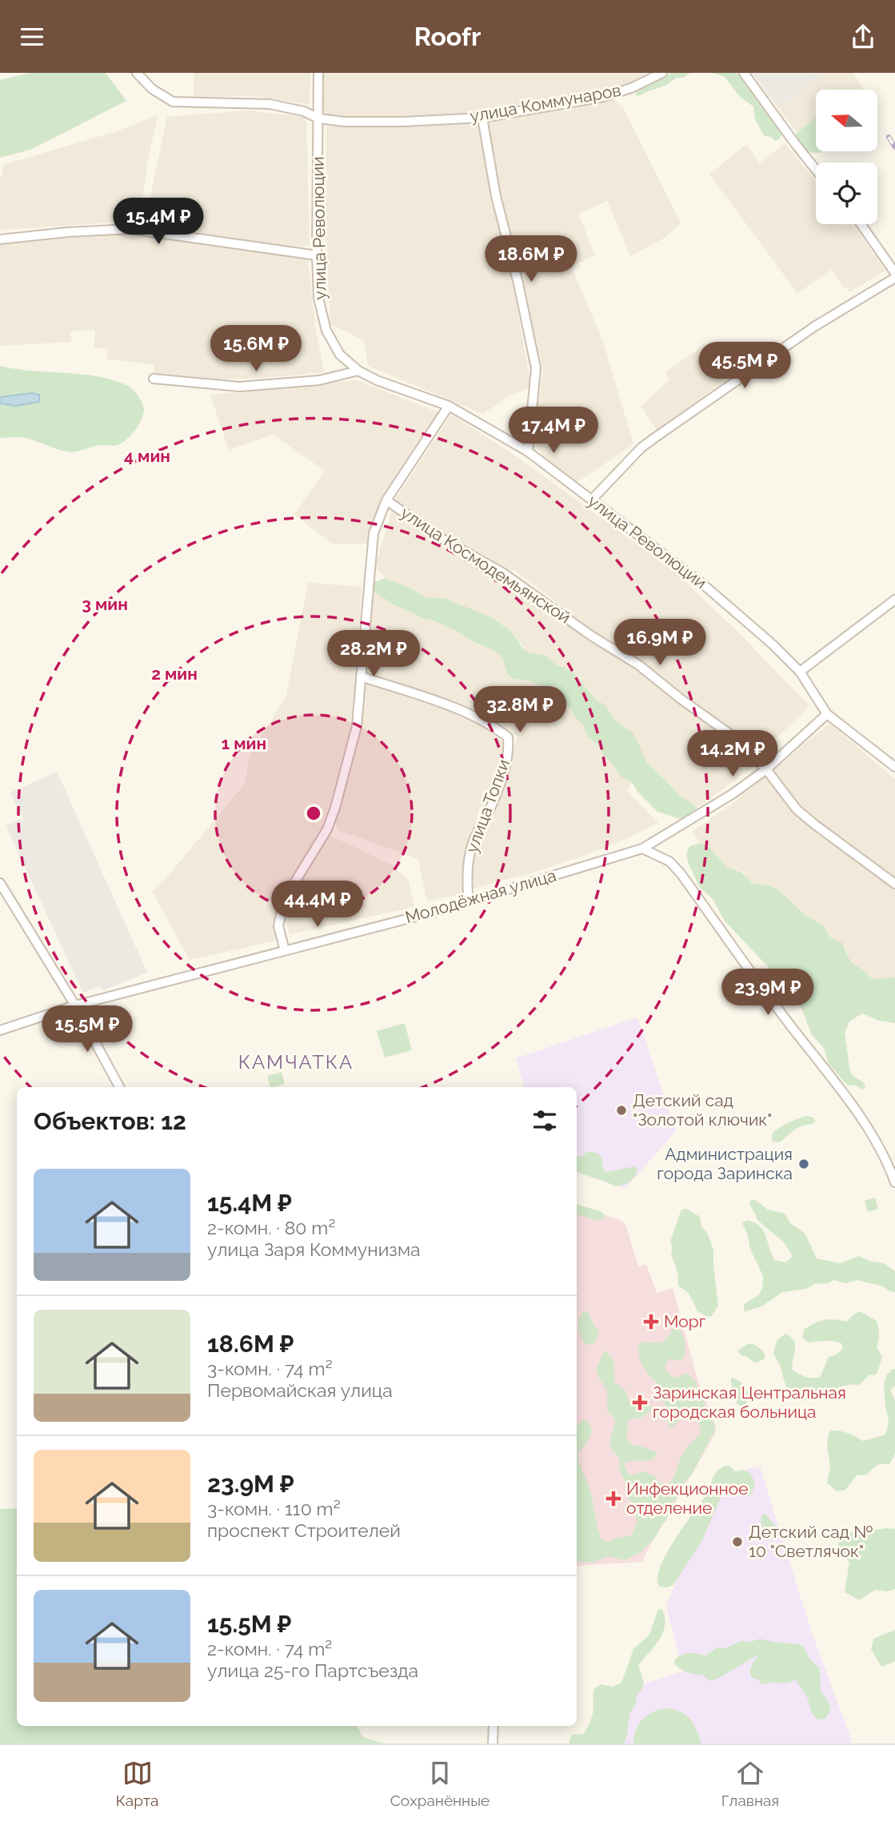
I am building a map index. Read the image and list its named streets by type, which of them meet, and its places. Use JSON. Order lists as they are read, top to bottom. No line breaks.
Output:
{"streets":{"street":["улица Коммунаров","улица Революции","улица Космодемьянской","улица Топки","Молодёжная улица"]},"crossings":[["улица Коммунаров","улица Революции"],["улица Революции","Молодёжная улица"],["улица Космодемьянской","Молодёжная улица"],["улица Топки","Молодёжная улица"]],"districts":["КАМЧАТКА"],"places":{"other":["Детский сад \"Золотой ключик\"","Администрация города Заринска","Детский сад № 10 \"Светлячок\""],"health":["Морг","Заринская Центральная городская больница","Инфекционное отделение"]},"north":"left","page":{"header":"Roofr","price":["15.4M ₽","18.6M ₽","15.6M ₽","45.5M ₽","17.4M ₽","16.9M ₽","28.2M ₽","32.8M ₽","14.2M ₽","44.4M ₽","23.9M ₽","15.5M ₽"],"heading":"Объектов: 12","list":[{"name":"15.4M ₽","note":"2-комн. · 80 m² · улица Заря Коммунизма"},{"name":"18.6M ₽","note":"3-комн. · 74 m² · Первомайская улица"},{"name":"23.9M ₽","note":"3-комн. · 110 m² · проспект Строителей"},{"name":"15.5M ₽","note":"2-комн. · 74 m² · улица 25-го Партсъезда"}],"tabs":["Карта","Сохранённые","Главная"]},"rings":["4 мин","3 мин","2 мин","1 мин"]}
